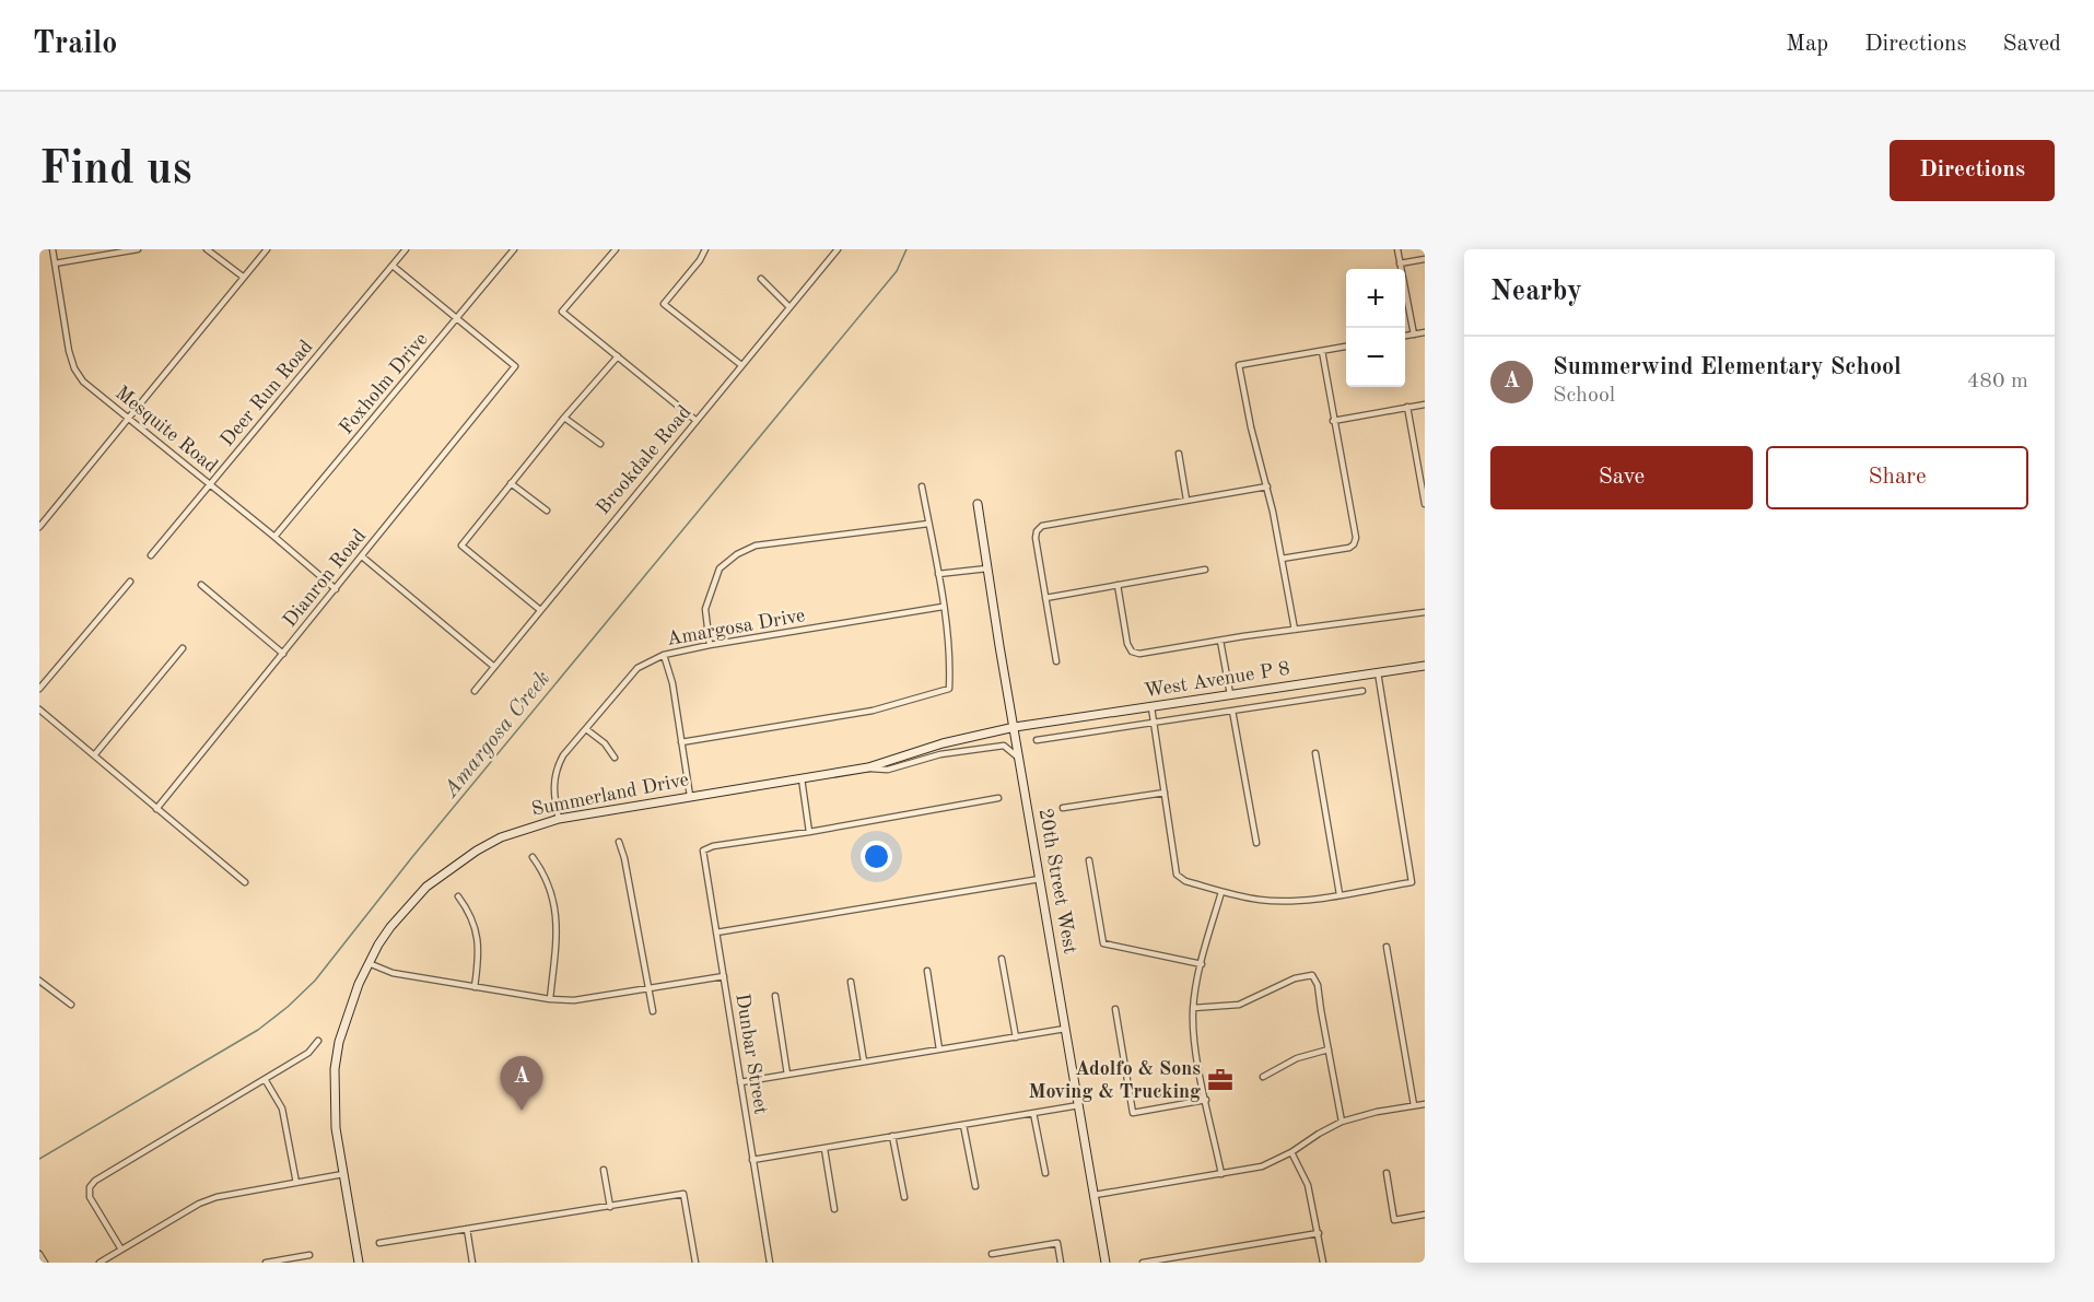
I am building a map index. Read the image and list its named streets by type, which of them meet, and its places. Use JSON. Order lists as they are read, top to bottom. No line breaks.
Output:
{"streets":{"street":["Foxholm Drive","Deer Run Road","Mesquite Road","Brookdale Road","Dianron Road","Amargosa Drive","West Avenue P 8","Summerland Drive","20th Street West","Dunbar Street"]},"crossings":[["Foxholm Drive","Mesquite Road"],["Foxholm Drive","Dianron Road"],["Deer Run Road","Mesquite Road"],["Mesquite Road","Dianron Road"],["Amargosa Drive","Summerland Drive"],["West Avenue P 8","Summerland Drive"],["West Avenue P 8","20th Street West"],["Summerland Drive","20th Street West"]],"water":["Amargosa Creek"],"places":{"office":["Adolfo & Sons Moving & Trucking"]},"page":{"header":"Trailo","nav":["Map","Directions","Saved"],"buttons":["Directions",["Save","Share"]],"title":"Find us","heading":"Nearby","map_buttons":["+","−"],"list":[{"mark":"A","name":"Summerwind Elementary School","note":"School","value":"480 m"}],"pins":"A"}}
